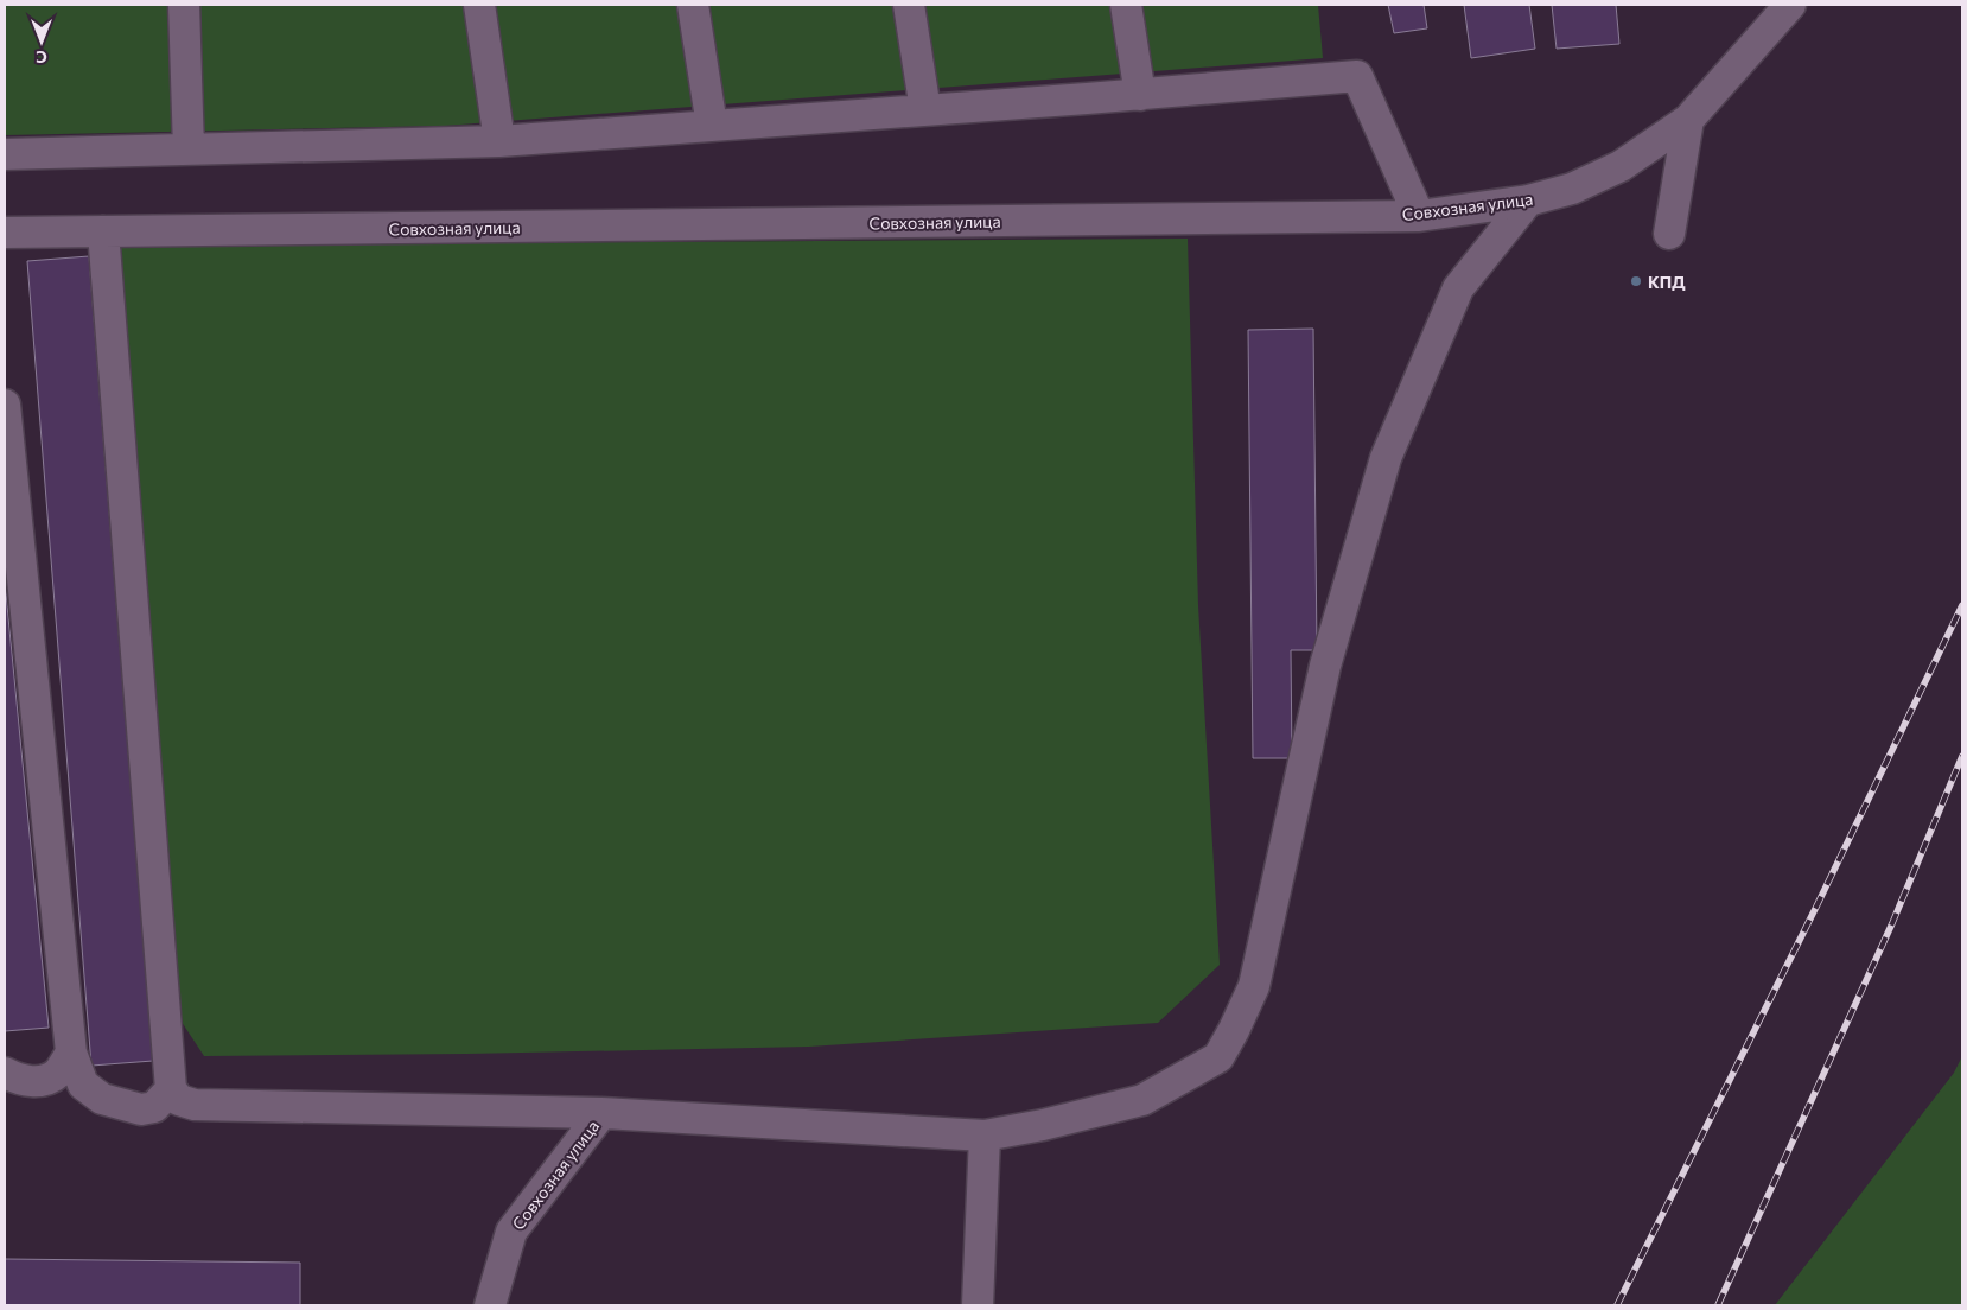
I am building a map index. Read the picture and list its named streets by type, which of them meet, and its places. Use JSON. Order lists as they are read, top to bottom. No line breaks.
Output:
{"streets":{"street":["Совхозная улица"]},"places":["КПД"],"north":"bottom"}
